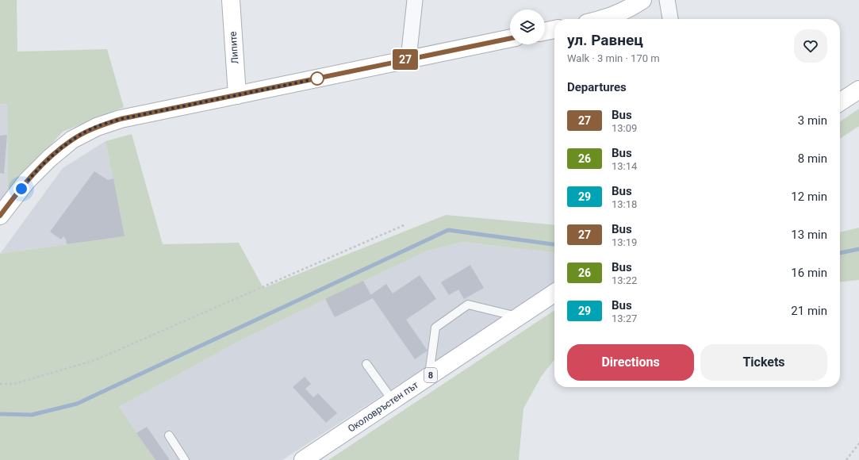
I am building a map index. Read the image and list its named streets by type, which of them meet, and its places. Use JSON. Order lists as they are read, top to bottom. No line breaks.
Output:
{"streets":{"main road":["Липите","8","Околовръстен път"]},"lines":["bus line 27"],"page":{"on_map":"27","heading":[["ул. Равнец","Walk · 3 min · 170 m"],"Departures"],"list":[{"mark":"27","name":"Bus","note":"13:09","value":"3 min"},{"mark":"26","name":"Bus","note":"13:14","value":"8 min"},{"mark":"29","name":"Bus","note":"13:18","value":"12 min"},{"mark":"27","name":"Bus","note":"13:19","value":"13 min"},{"mark":"26","name":"Bus","note":"13:22","value":"16 min"},{"mark":"29","name":"Bus","note":"13:27","value":"21 min"}],"buttons":["Directions","Tickets"]}}
